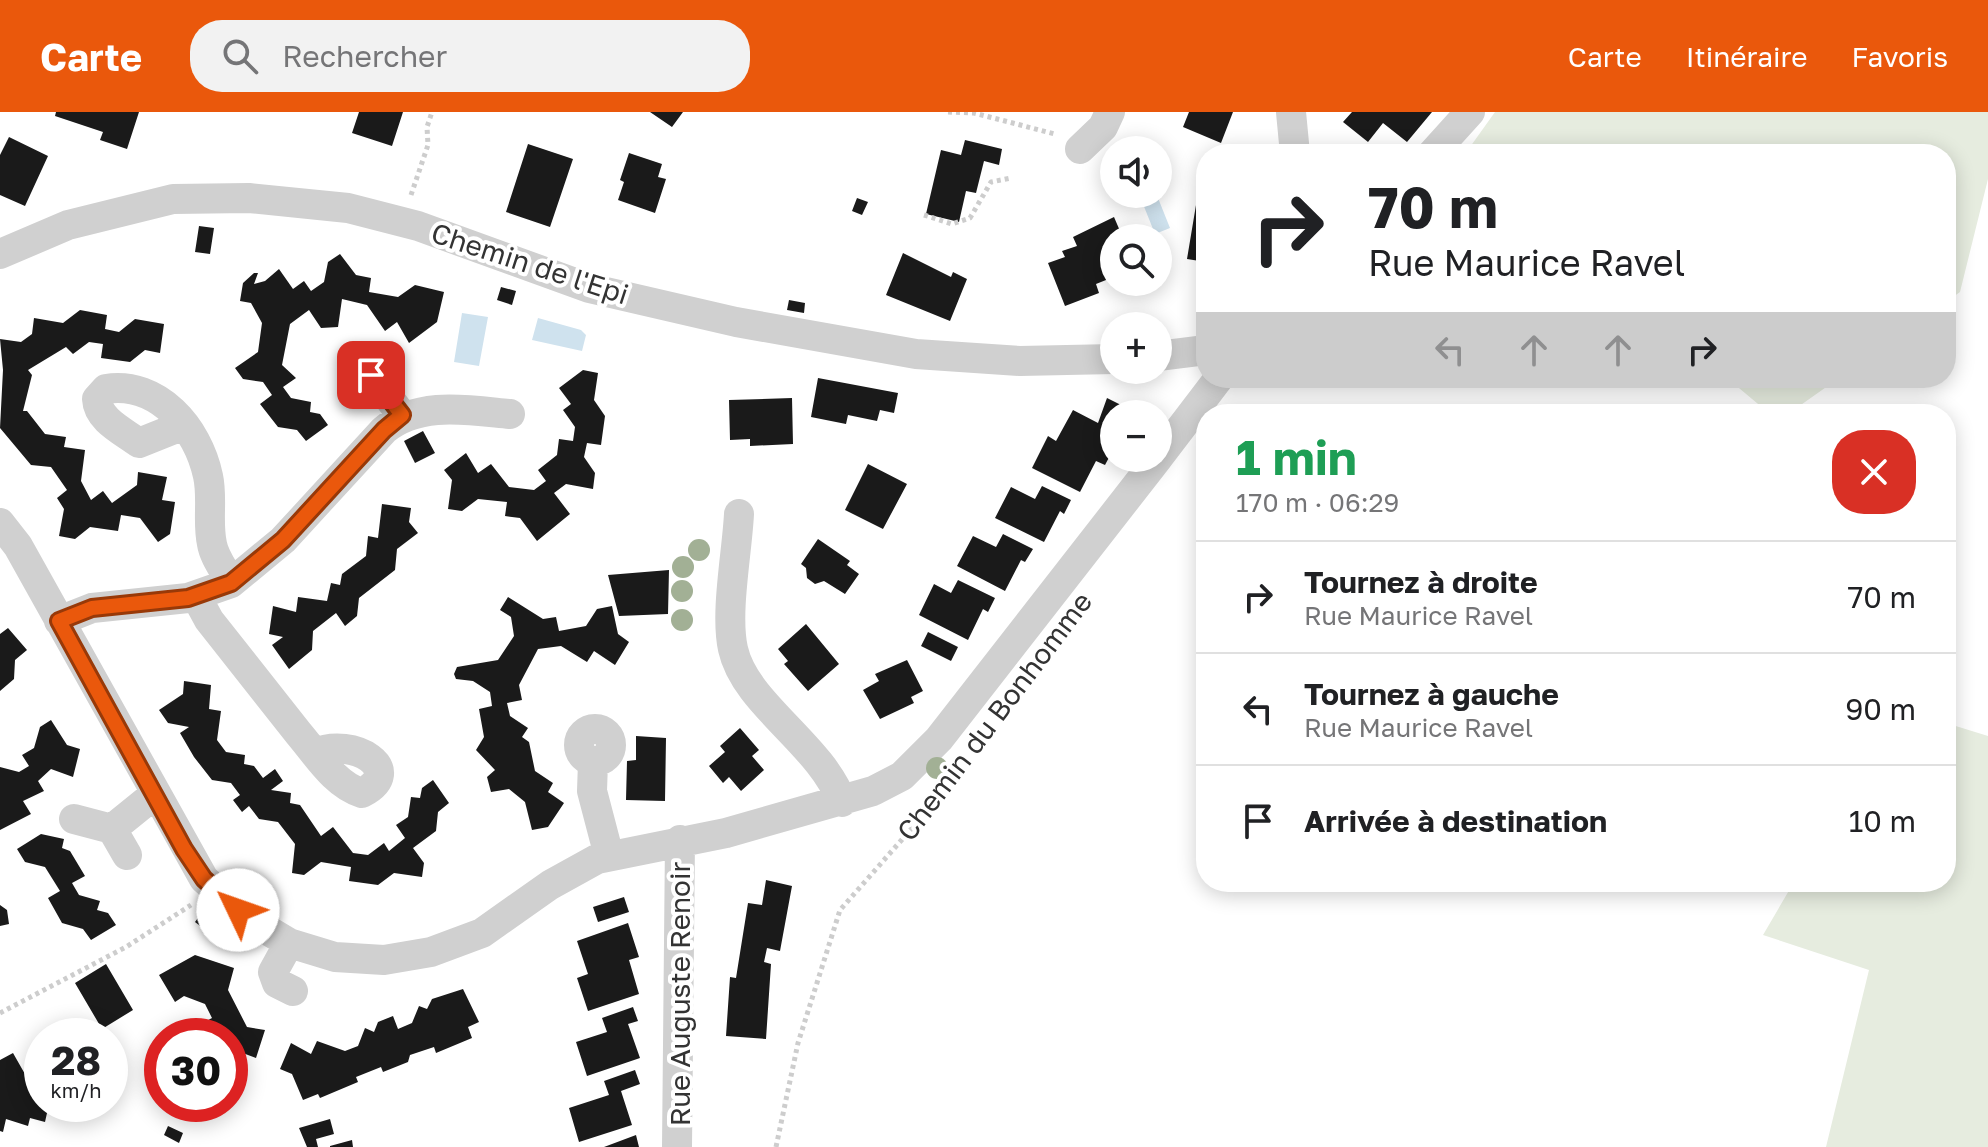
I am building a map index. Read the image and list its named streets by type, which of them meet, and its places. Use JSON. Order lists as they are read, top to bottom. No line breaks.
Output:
{"streets":{"street":["Chemin de l'Epi","Rue Auguste Renoir"],"path":["Chemin du Bonhomme"]},"page":{"header":"Carte","search":"Rechercher","nav":["Carte","Itinéraire","Favoris"],"map_buttons":["+","−"],"turn":["70 m","Rue Maurice Ravel"],"heading":["1 min","170 m · 06:29"],"list":[{"name":"Tournez à droite","note":"Rue Maurice Ravel","value":"70 m"},{"name":"Tournez à gauche","note":"Rue Maurice Ravel","value":"90 m"},{"name":"Arrivée à destination","value":"10 m"}],"speed":"28 km/h","limit":"30"}}
